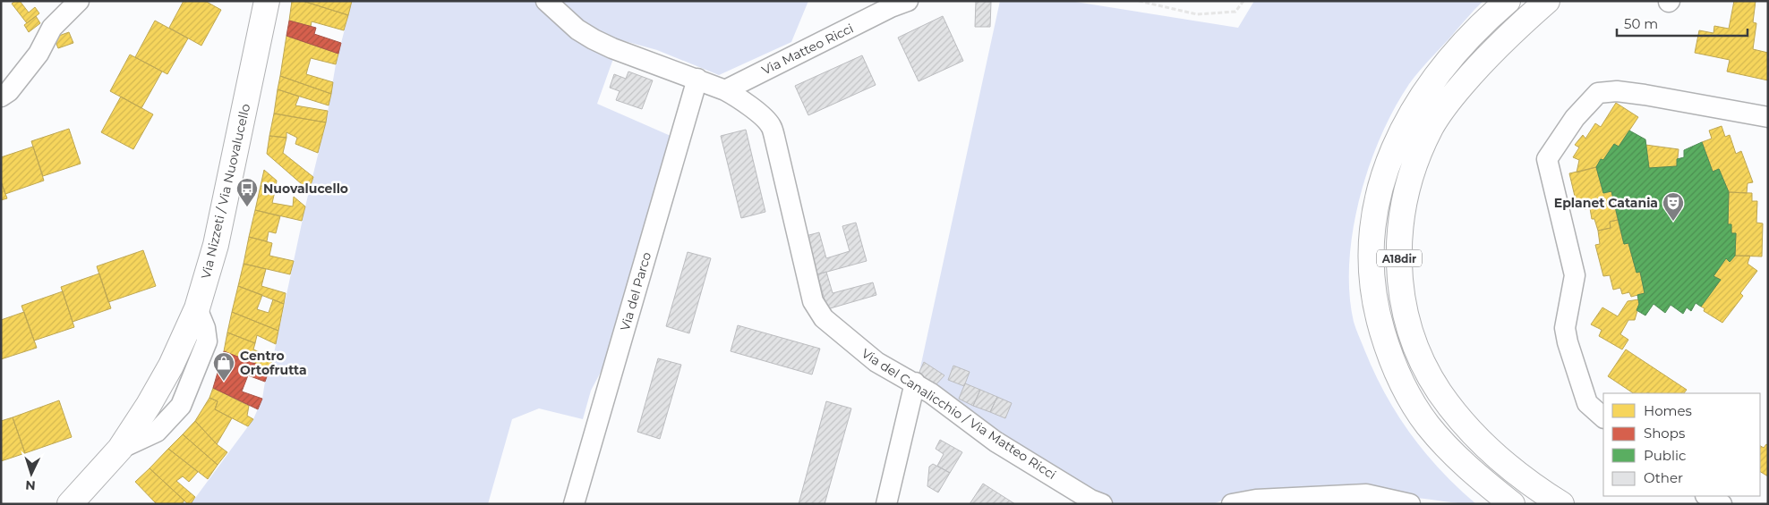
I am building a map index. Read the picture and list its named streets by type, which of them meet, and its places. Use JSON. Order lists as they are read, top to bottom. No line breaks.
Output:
{"streets":{"main road":["Via Nizzeti / Via Nuovalucello","A18dir"],"street":["Via Matteo Ricci","Via del Parco","Via del Canalicchio / Via Matteo Ricci"]},"crossings":[["Via Matteo Ricci","Via del Canalicchio / Via Matteo Ricci"],["Via del Parco","Via del Canalicchio / Via Matteo Ricci"]],"places":{"bus stop":["Nuovalucello"],"theatre":["Eplanet Catania"],"shop":["Centro Ortofrutta"]},"legend":["Homes","Shops","Public","Other"],"scale_bar":"50 m","north":"bottom"}
